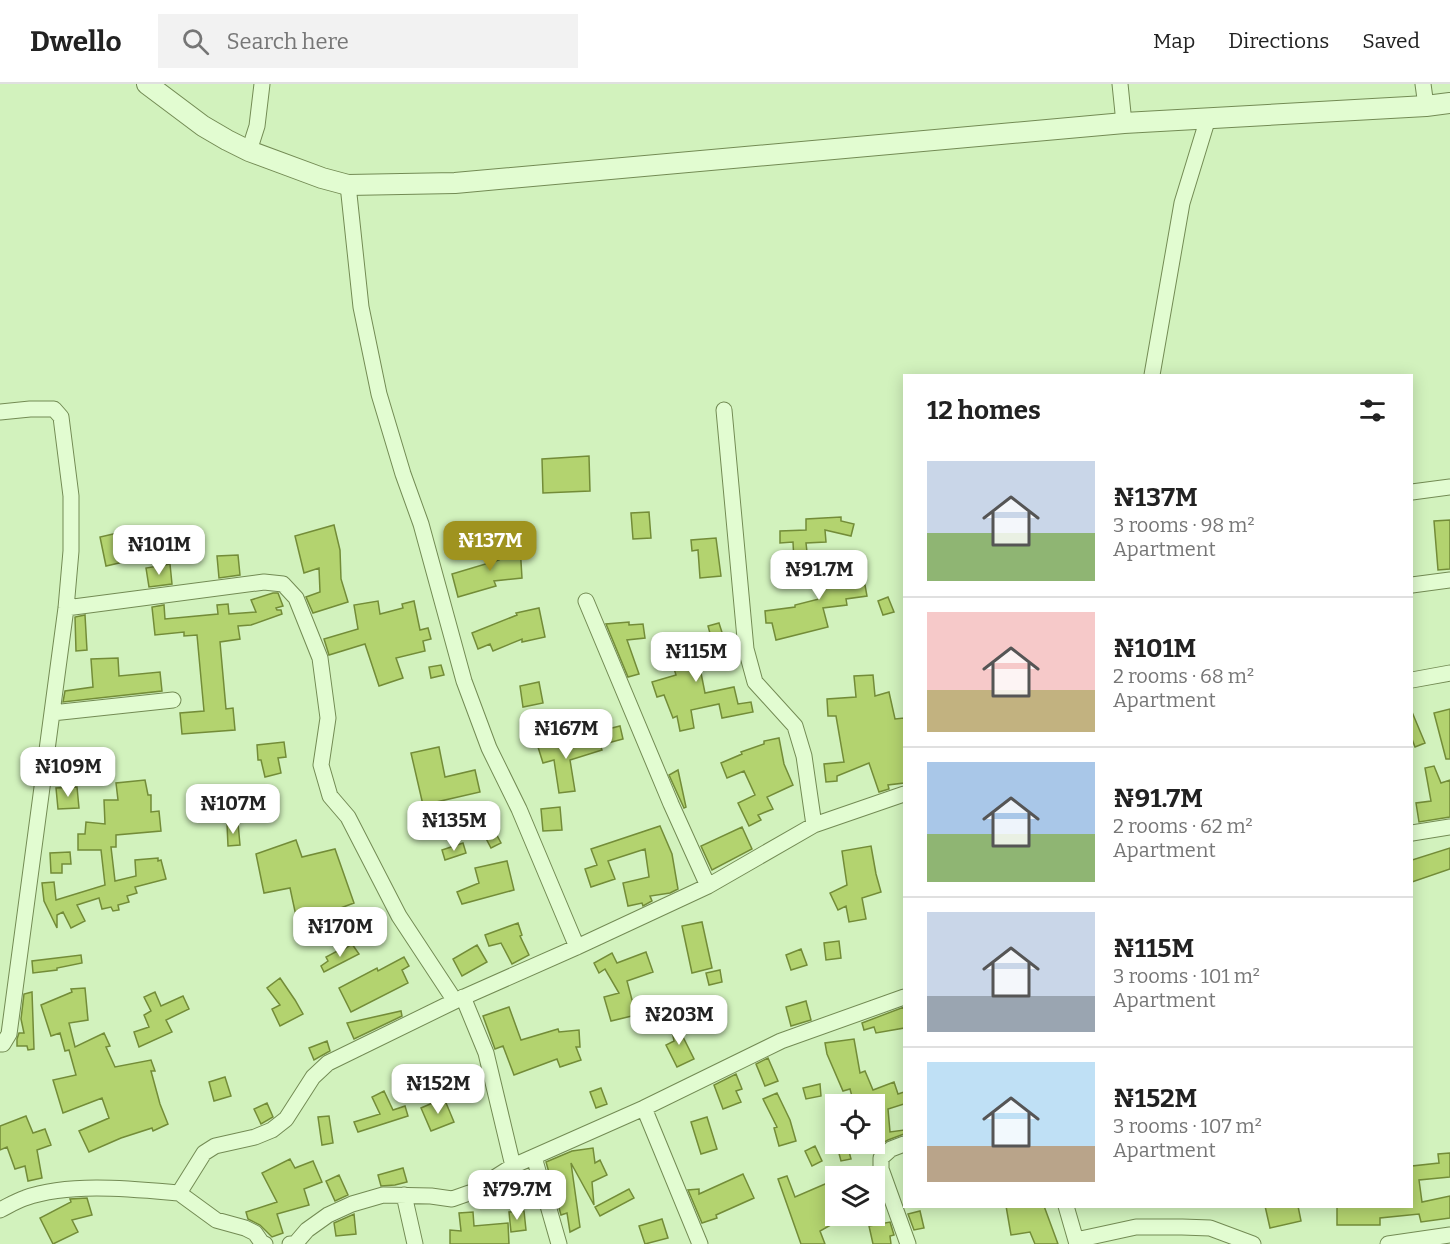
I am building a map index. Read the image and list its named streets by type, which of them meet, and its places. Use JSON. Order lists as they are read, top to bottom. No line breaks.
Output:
{"page":{"header":"Dwello","search":"Search here","nav":["Map","Directions","Saved"],"heading":"12 homes","list":[{"name":"₦137M","note":"3 rooms · 98 m² · Apartment"},{"name":"₦101M","note":"2 rooms · 68 m² · Apartment"},{"name":"₦91.7M","note":"2 rooms · 62 m² · Apartment"},{"name":"₦115M","note":"3 rooms · 101 m² · Apartment"},{"name":"₦152M","note":"3 rooms · 107 m² · Apartment"}],"price":["₦137M","₦101M","₦91.7M","₦115M","₦167M","₦109M","₦107M","₦135M","₦170M","₦203M","₦152M","₦79.7M"]}}
